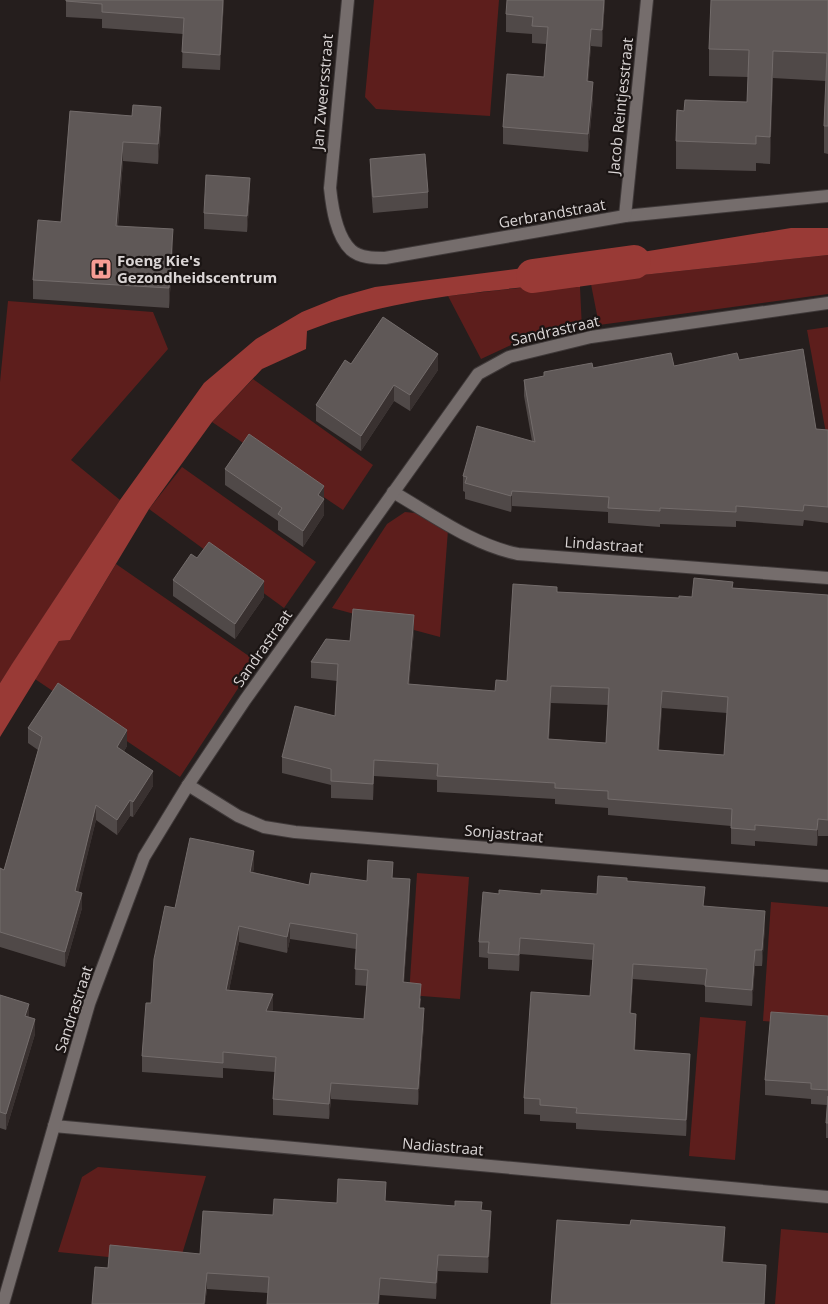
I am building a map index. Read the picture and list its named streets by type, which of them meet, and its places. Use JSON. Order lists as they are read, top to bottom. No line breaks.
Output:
{"streets":{"street":["Jan Zweersstraat","Jacob Reintjesstraat","Gerbrandstraat","Sandrastraat","Lindastraat","Sonjastraat","Nadiastraat"]},"crossings":[["Jan Zweersstraat","Gerbrandstraat"],["Jacob Reintjesstraat","Gerbrandstraat"],["Sandrastraat","Lindastraat"],["Sandrastraat","Sonjastraat"],["Sandrastraat","Nadiastraat"]],"places":{"hospital":["Foeng Kie's Gezondheidscentrum"]}}
